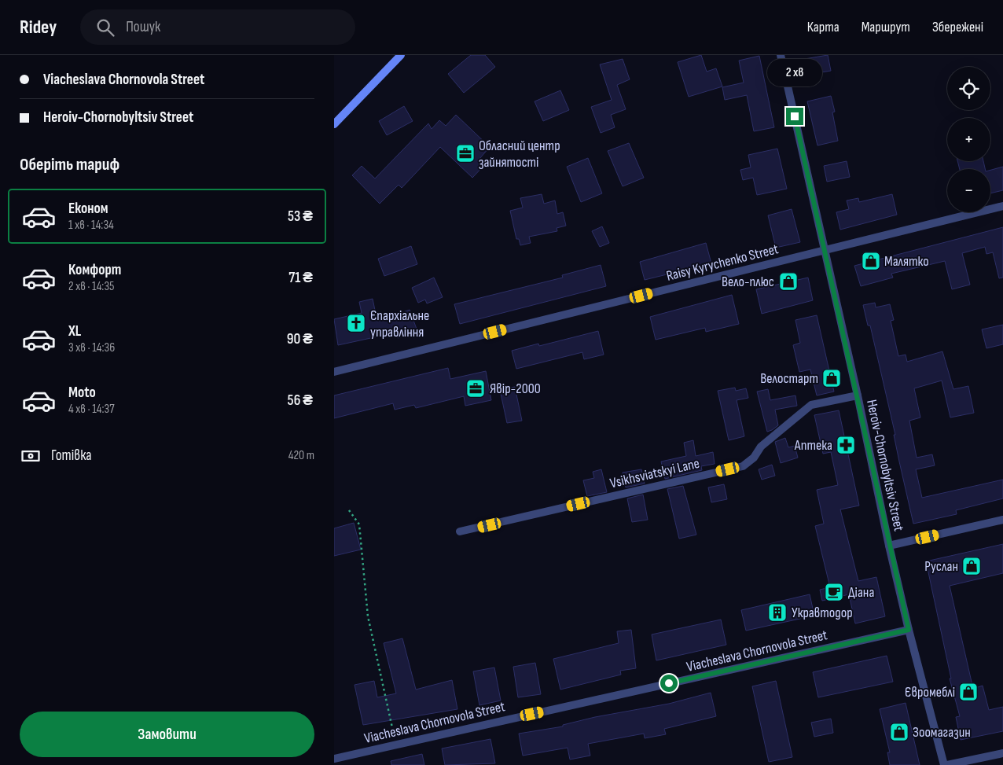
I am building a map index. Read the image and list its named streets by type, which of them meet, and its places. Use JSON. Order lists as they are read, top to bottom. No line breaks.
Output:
{"streets":{"street":["Raisy Kyrychenko Street","Heroiv-Chornobyltsiv Street","Vsikhsviatskyi Lane","Viacheslava Chornovola Street"]},"crossings":[["Raisy Kyrychenko Street","Heroiv-Chornobyltsiv Street"],["Heroiv-Chornobyltsiv Street","Vsikhsviatskyi Lane"],["Heroiv-Chornobyltsiv Street","Viacheslava Chornovola Street"]],"places":{"office":["Обласний центр зайнятості","Явір-2000"],"shop":["Малятко","Вело-плюс","Велостарт","Руслан","Євромеблі","Зоомагазин"],"church":["Єпархіальне управління"],"pharmacy":["Аптека"],"cafe":["Діана"],"building":["Укравтодор"]},"page":{"header":"Ridey","search":"Пошук","nav":["Карта","Маршрут","Збережені"],"banner":["Viacheslava Chornovola Street","Heroiv-Chornobyltsiv Street"],"bubble":"2 хв","map_buttons":["+","−"],"heading":"Оберіть тариф","list":[{"name":"Економ","note":"1 хв · 14:34","value":"53 ₴"},{"name":"Комфорт","note":"2 хв · 14:35","value":"71 ₴"},{"name":"XL","note":"3 хв · 14:36","value":"90 ₴"},{"name":"Moto","note":"4 хв · 14:37","value":"56 ₴"}],"pay":["Готівка","420 m"],"buttons":"Замовити"}}
